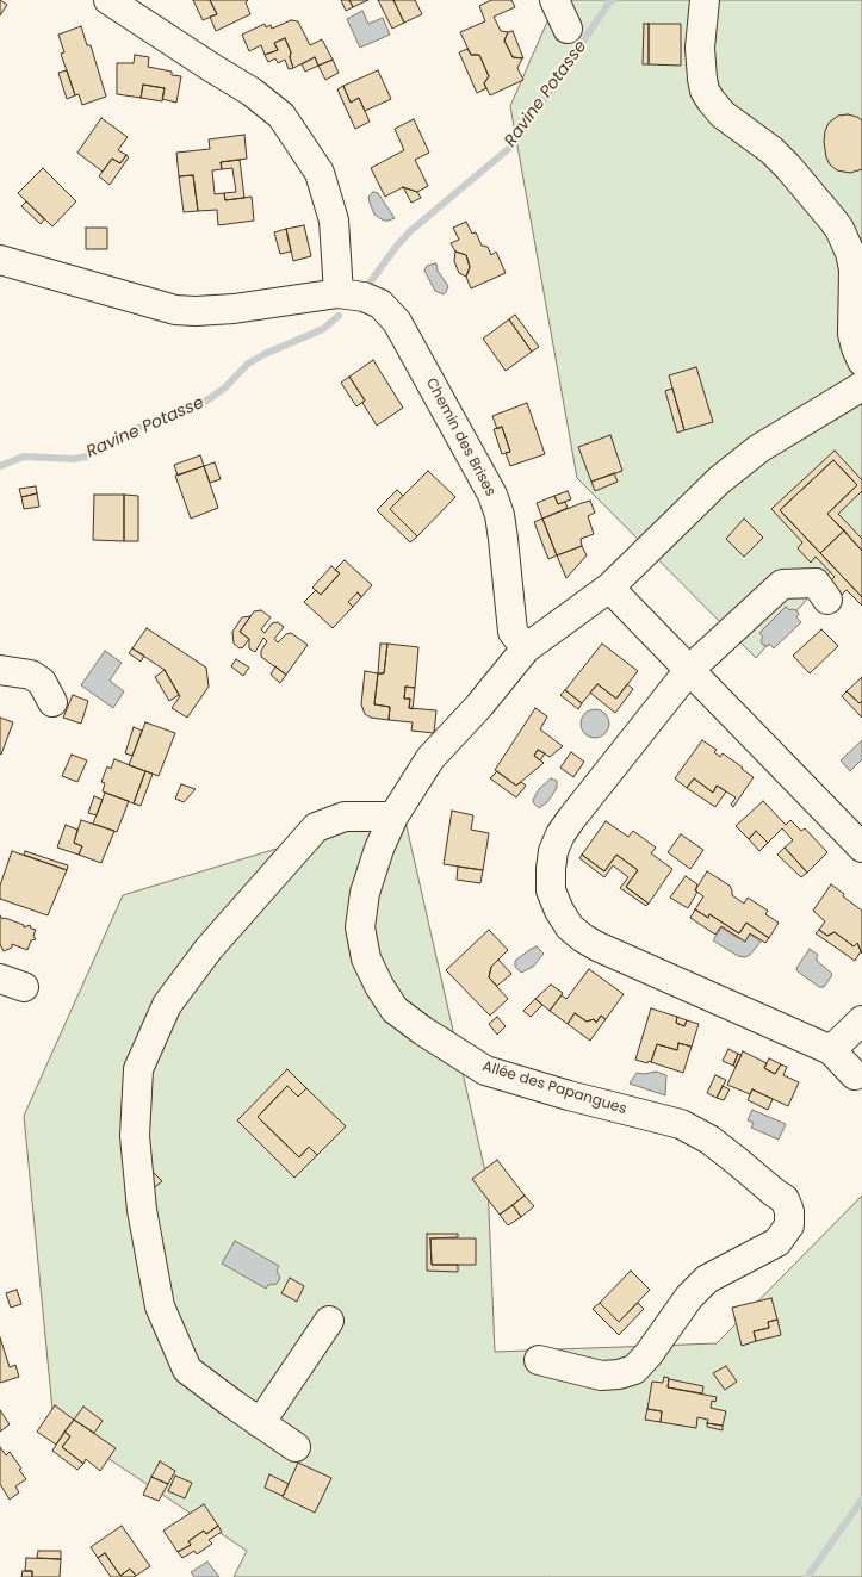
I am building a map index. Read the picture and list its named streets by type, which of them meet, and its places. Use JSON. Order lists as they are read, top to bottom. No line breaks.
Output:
{"streets":{"street":["Chemin des Brises","Allée des Papangues"]},"crossings":[["Chemin des Brises","Allée des Papangues"]],"water":["Ravine Potasse"]}
